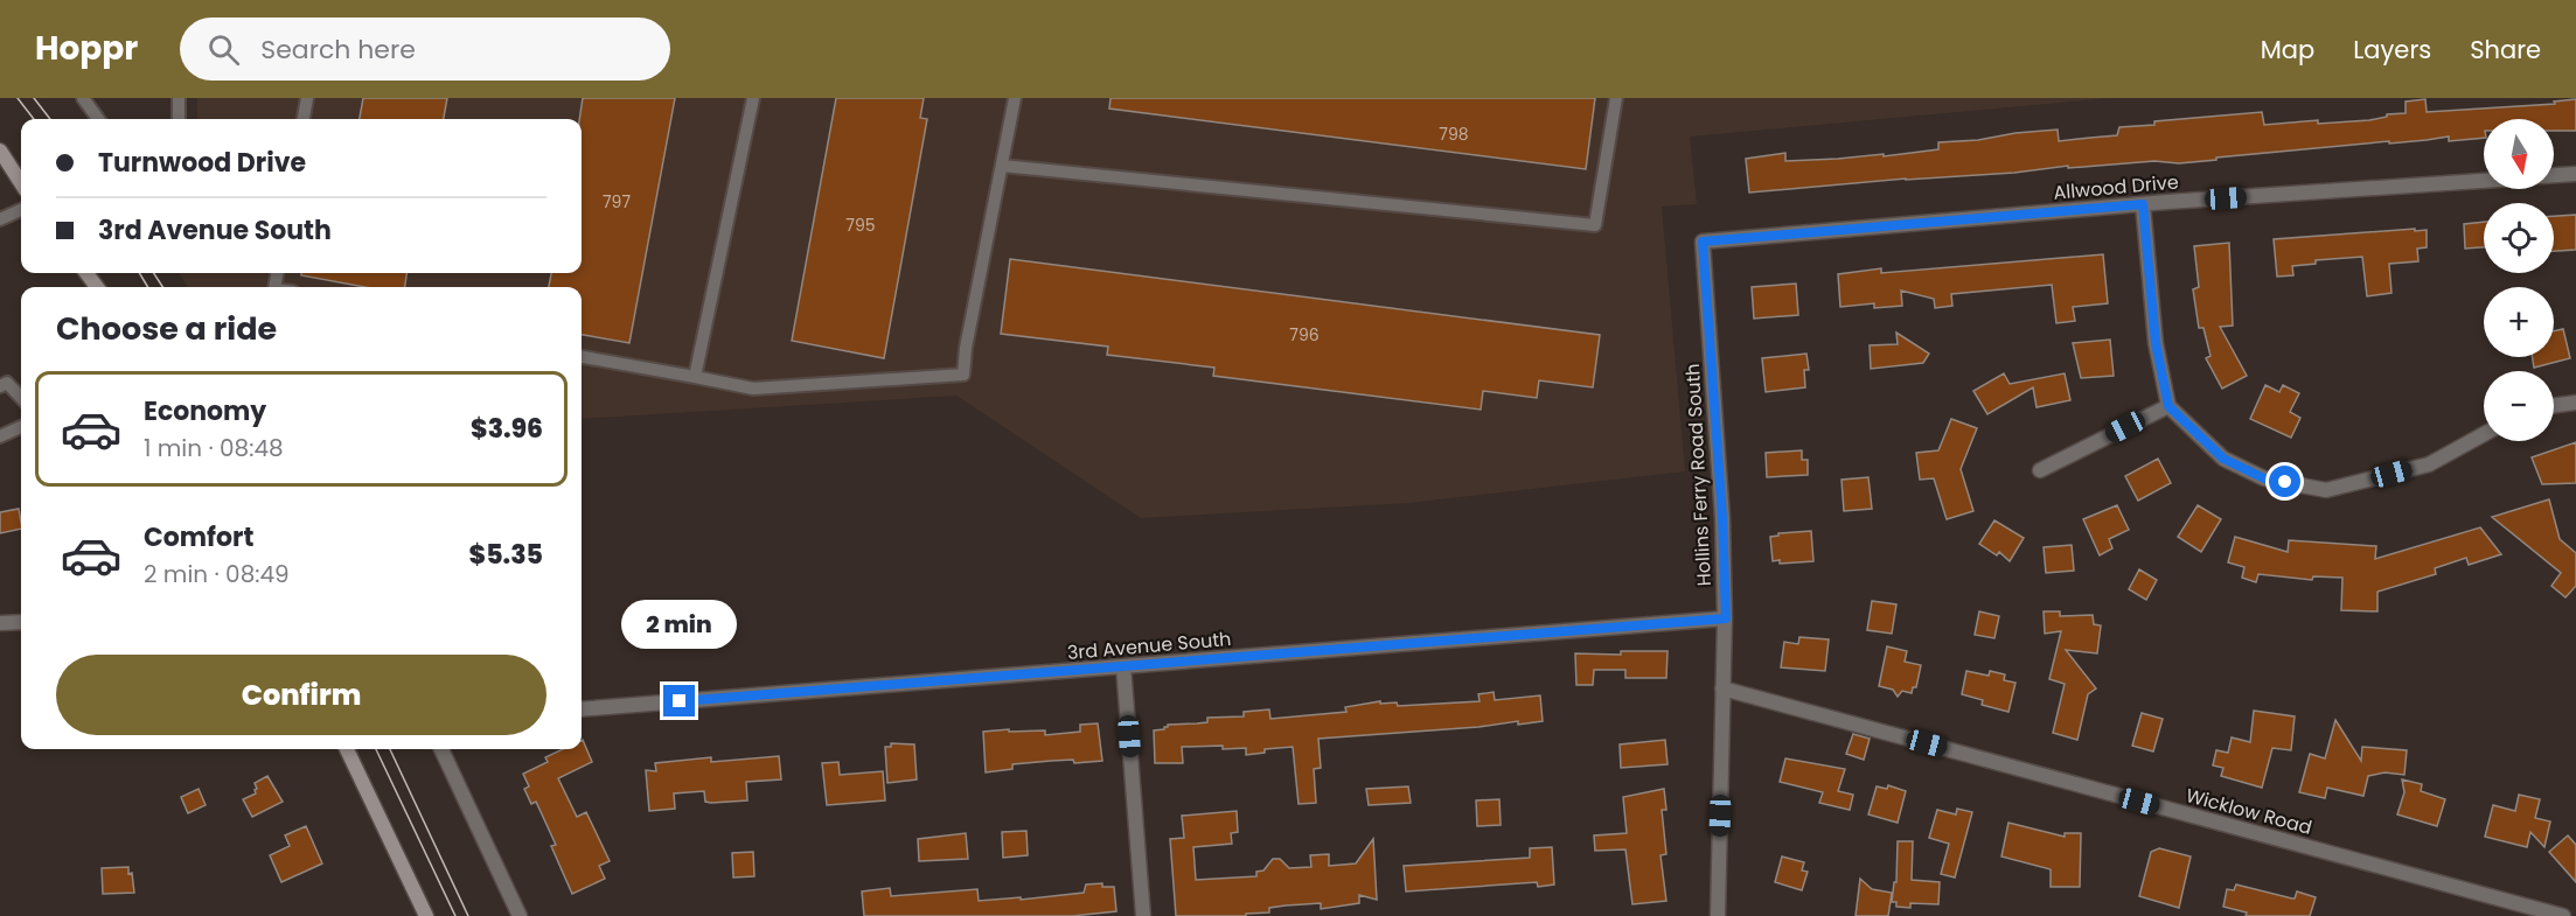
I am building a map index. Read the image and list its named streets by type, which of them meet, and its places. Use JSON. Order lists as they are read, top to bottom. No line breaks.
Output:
{"streets":{"street":["Allwood Drive","Hollins Ferry Road South","3rd Avenue South","Wicklow Road"]},"crossings":[["Allwood Drive","Hollins Ferry Road South"],["Hollins Ferry Road South","3rd Avenue South"],["Hollins Ferry Road South","Wicklow Road"]],"house_numbers":["798","797","795","796"],"north":"bottom","page":{"header":"Hoppr","search":"Search here","nav":["Map","Layers","Share"],"map_buttons":["+","−"],"banner":["Turnwood Drive","3rd Avenue South"],"heading":"Choose a ride","list":[{"name":"Economy","note":"1 min · 08:48","value":"$3.96"},{"name":"Comfort","note":"2 min · 08:49","value":"$5.35"}],"bubble":"2 min","buttons":"Confirm"}}
